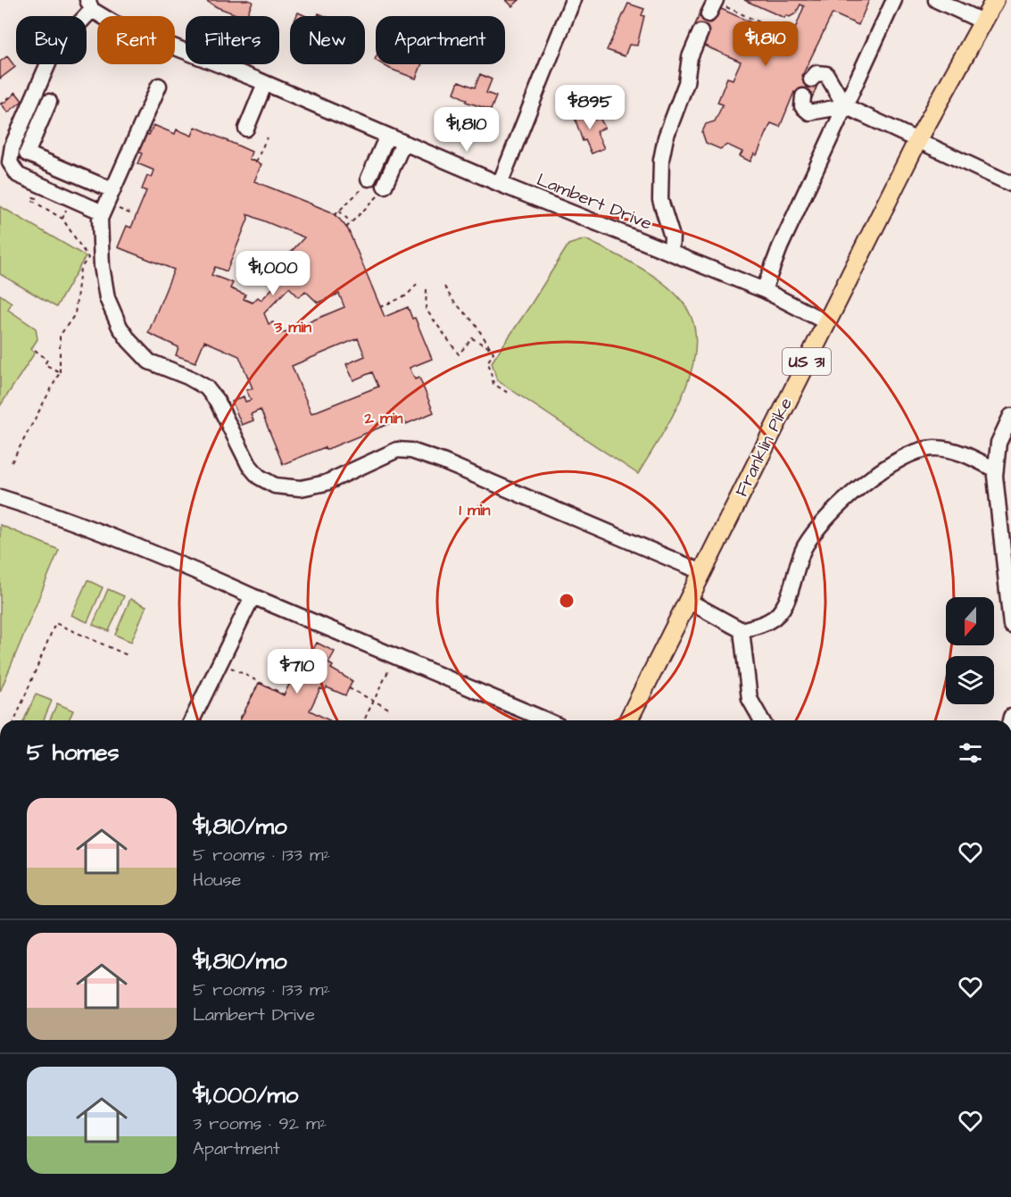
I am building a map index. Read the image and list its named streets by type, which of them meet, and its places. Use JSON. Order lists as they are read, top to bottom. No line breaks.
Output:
{"streets":{"main road":["US 31","Franklin Pike"],"street":["Lambert Drive"]},"crossings":[["Lambert Drive","Franklin Pike"]],"north":"bottom","page":{"chip":["Buy","Rent","Filters","New","Apartment"],"price":["$1,810","$895","$1,810","$1,000","$710"],"heading":"5 homes","list":[{"name":"$1,810/mo","note":"5 rooms · 133 m² · House"},{"name":"$1,810/mo","note":"5 rooms · 133 m² · Lambert Drive"},{"name":"$1,000/mo","note":"3 rooms · 92 m² · Apartment"}]},"rings":["3 min","2 min","1 min"]}
